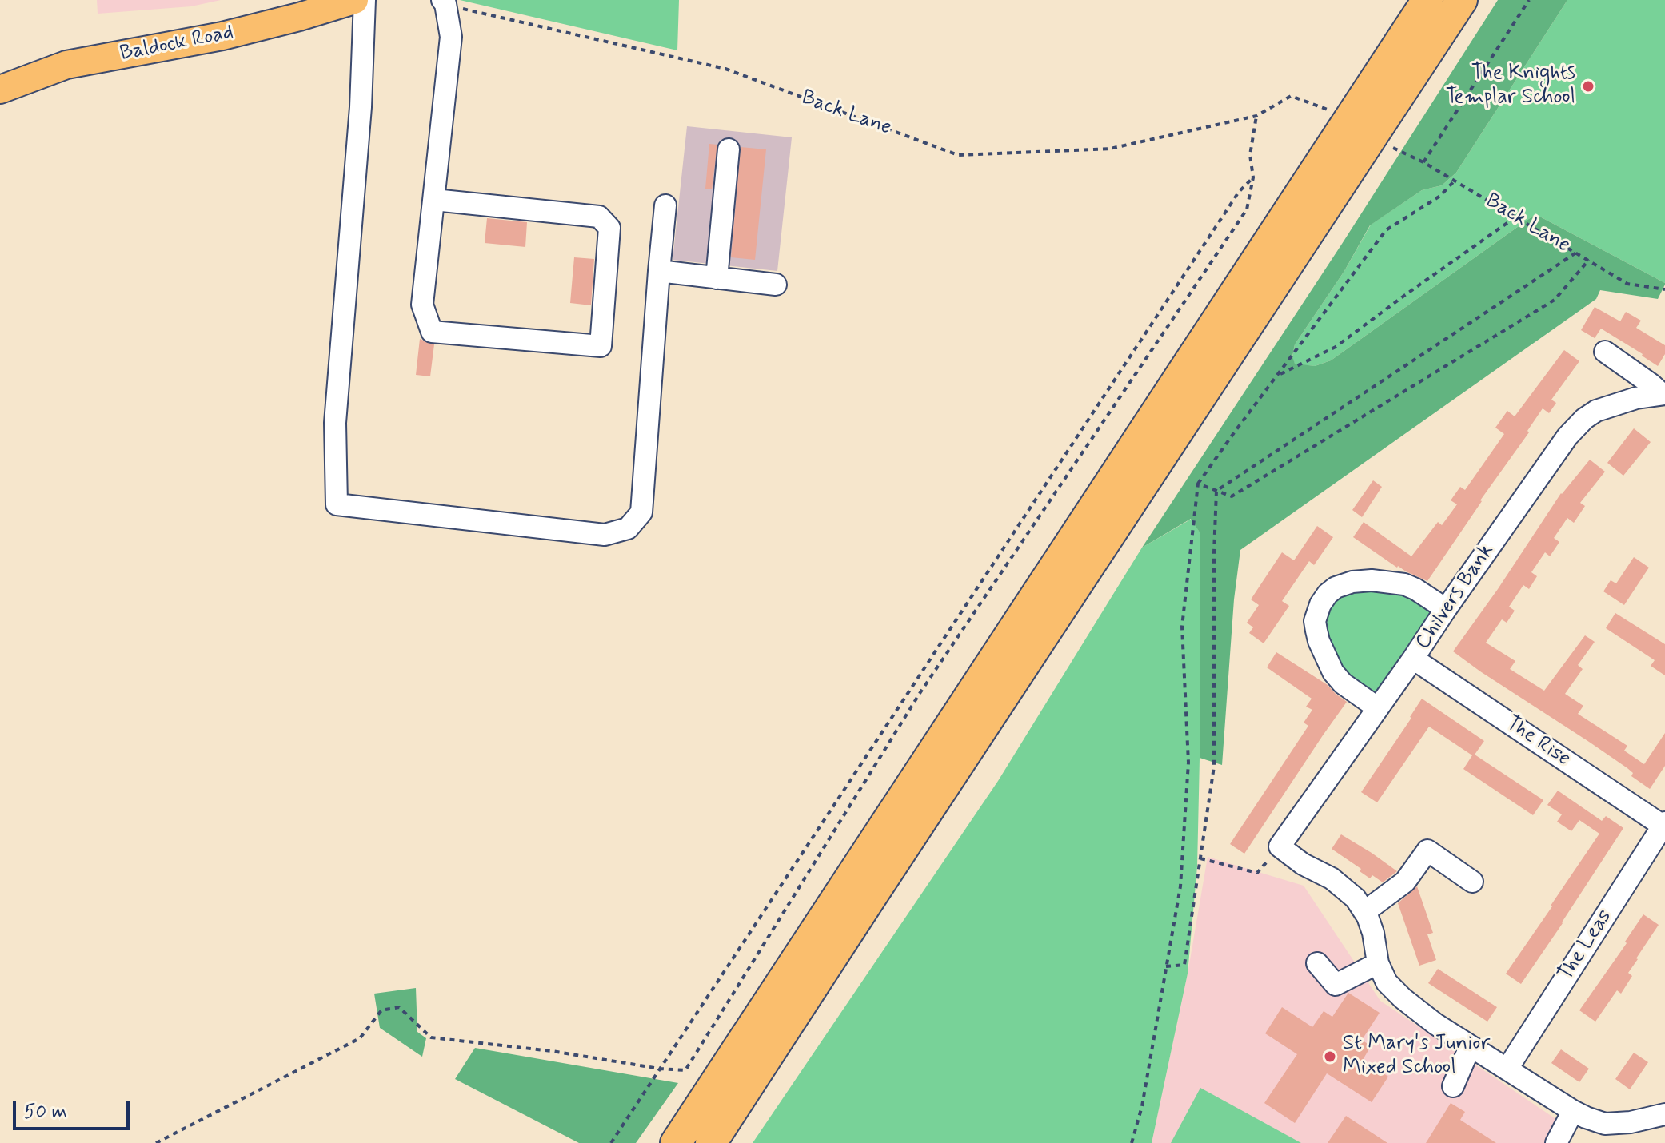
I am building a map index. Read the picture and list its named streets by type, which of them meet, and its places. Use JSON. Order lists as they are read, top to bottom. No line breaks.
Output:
{"streets":{"main road":["Baldock Road"],"street":["Chilvers Bank","The Rise","The Leas"],"path":["Back Lane"]},"crossings":[["Chilvers Bank","The Rise"],["The Rise","The Leas"]],"places":["The Knights Templar School","St Mary's Junior Mixed School"],"scale_bar":"50 m"}
